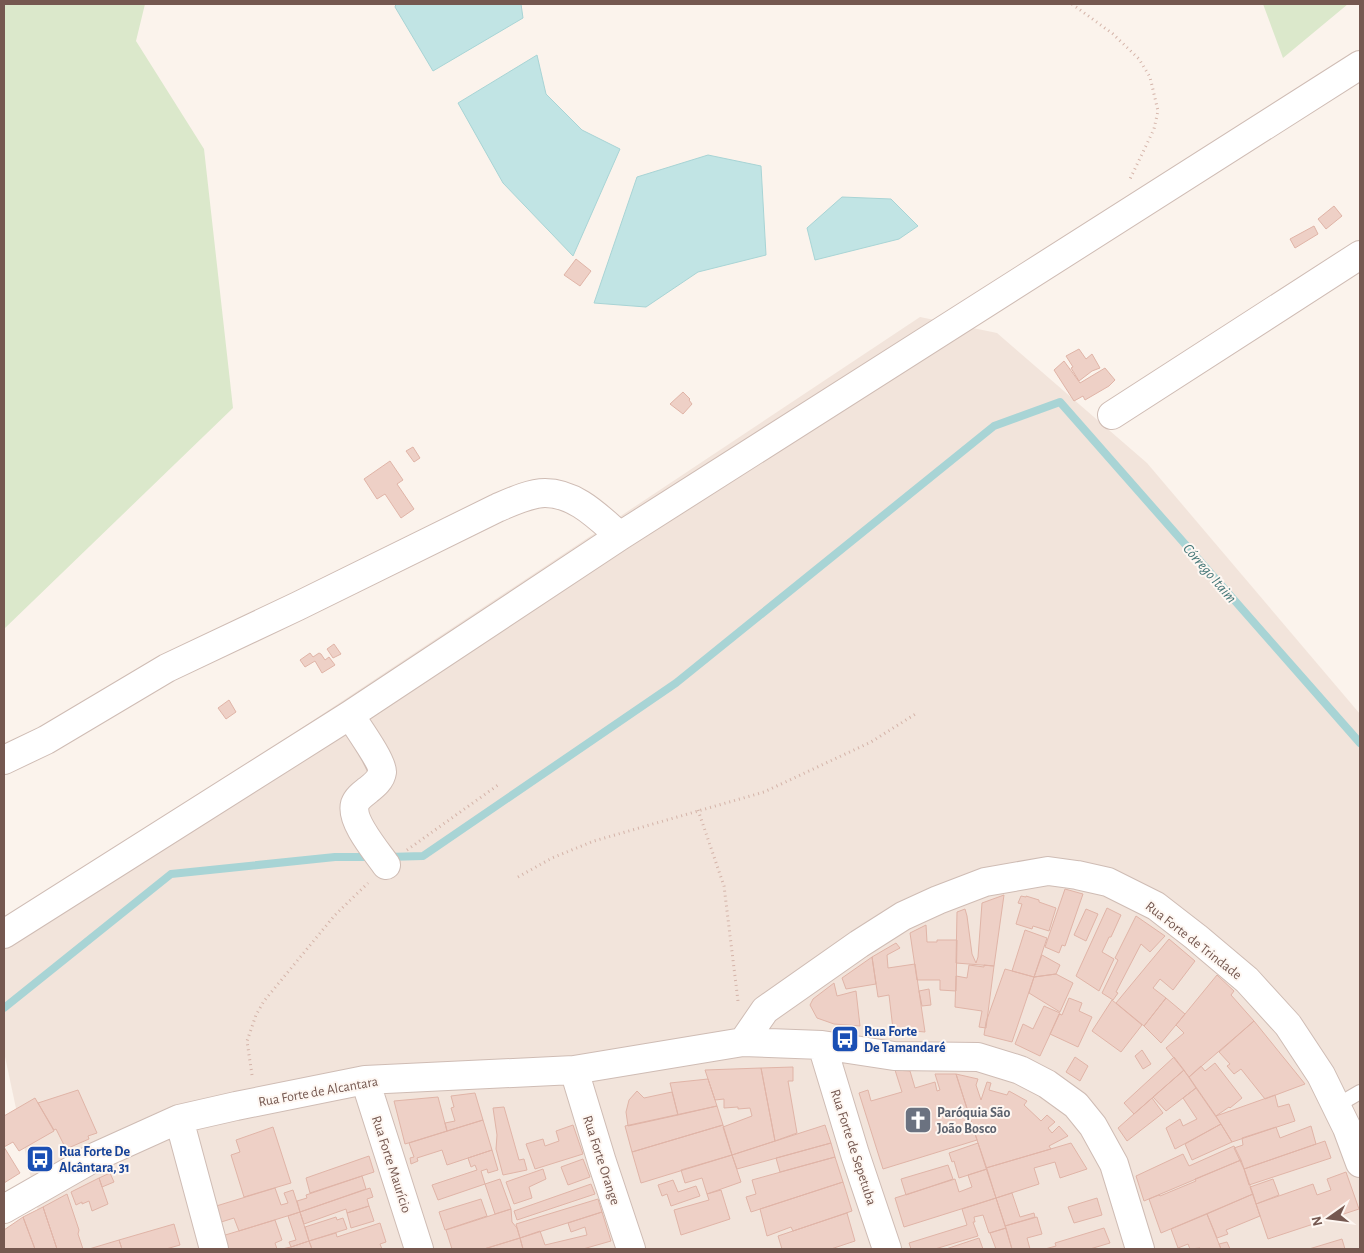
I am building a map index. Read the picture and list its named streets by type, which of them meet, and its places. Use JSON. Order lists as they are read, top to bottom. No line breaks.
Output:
{"streets":{"street":["Rua Forte de Trindade","Rua Forte de Alcantara","Rua Forte de Sepetuba","Rua Forte Orange","Rua Forte Maurício"]},"crossings":[["Rua Forte de Trindade","Rua Forte de Alcantara"],["Rua Forte de Alcantara","Rua Forte Orange"],["Rua Forte de Alcantara","Rua Forte Maurício"]],"water":["Córrego Itaim"],"places":{"bus stop":["Rua Forte De Tamandaré","Rua Forte De Alcântara, 31"],"church":["Paróquia São João Bosco"]},"north":"left"}
